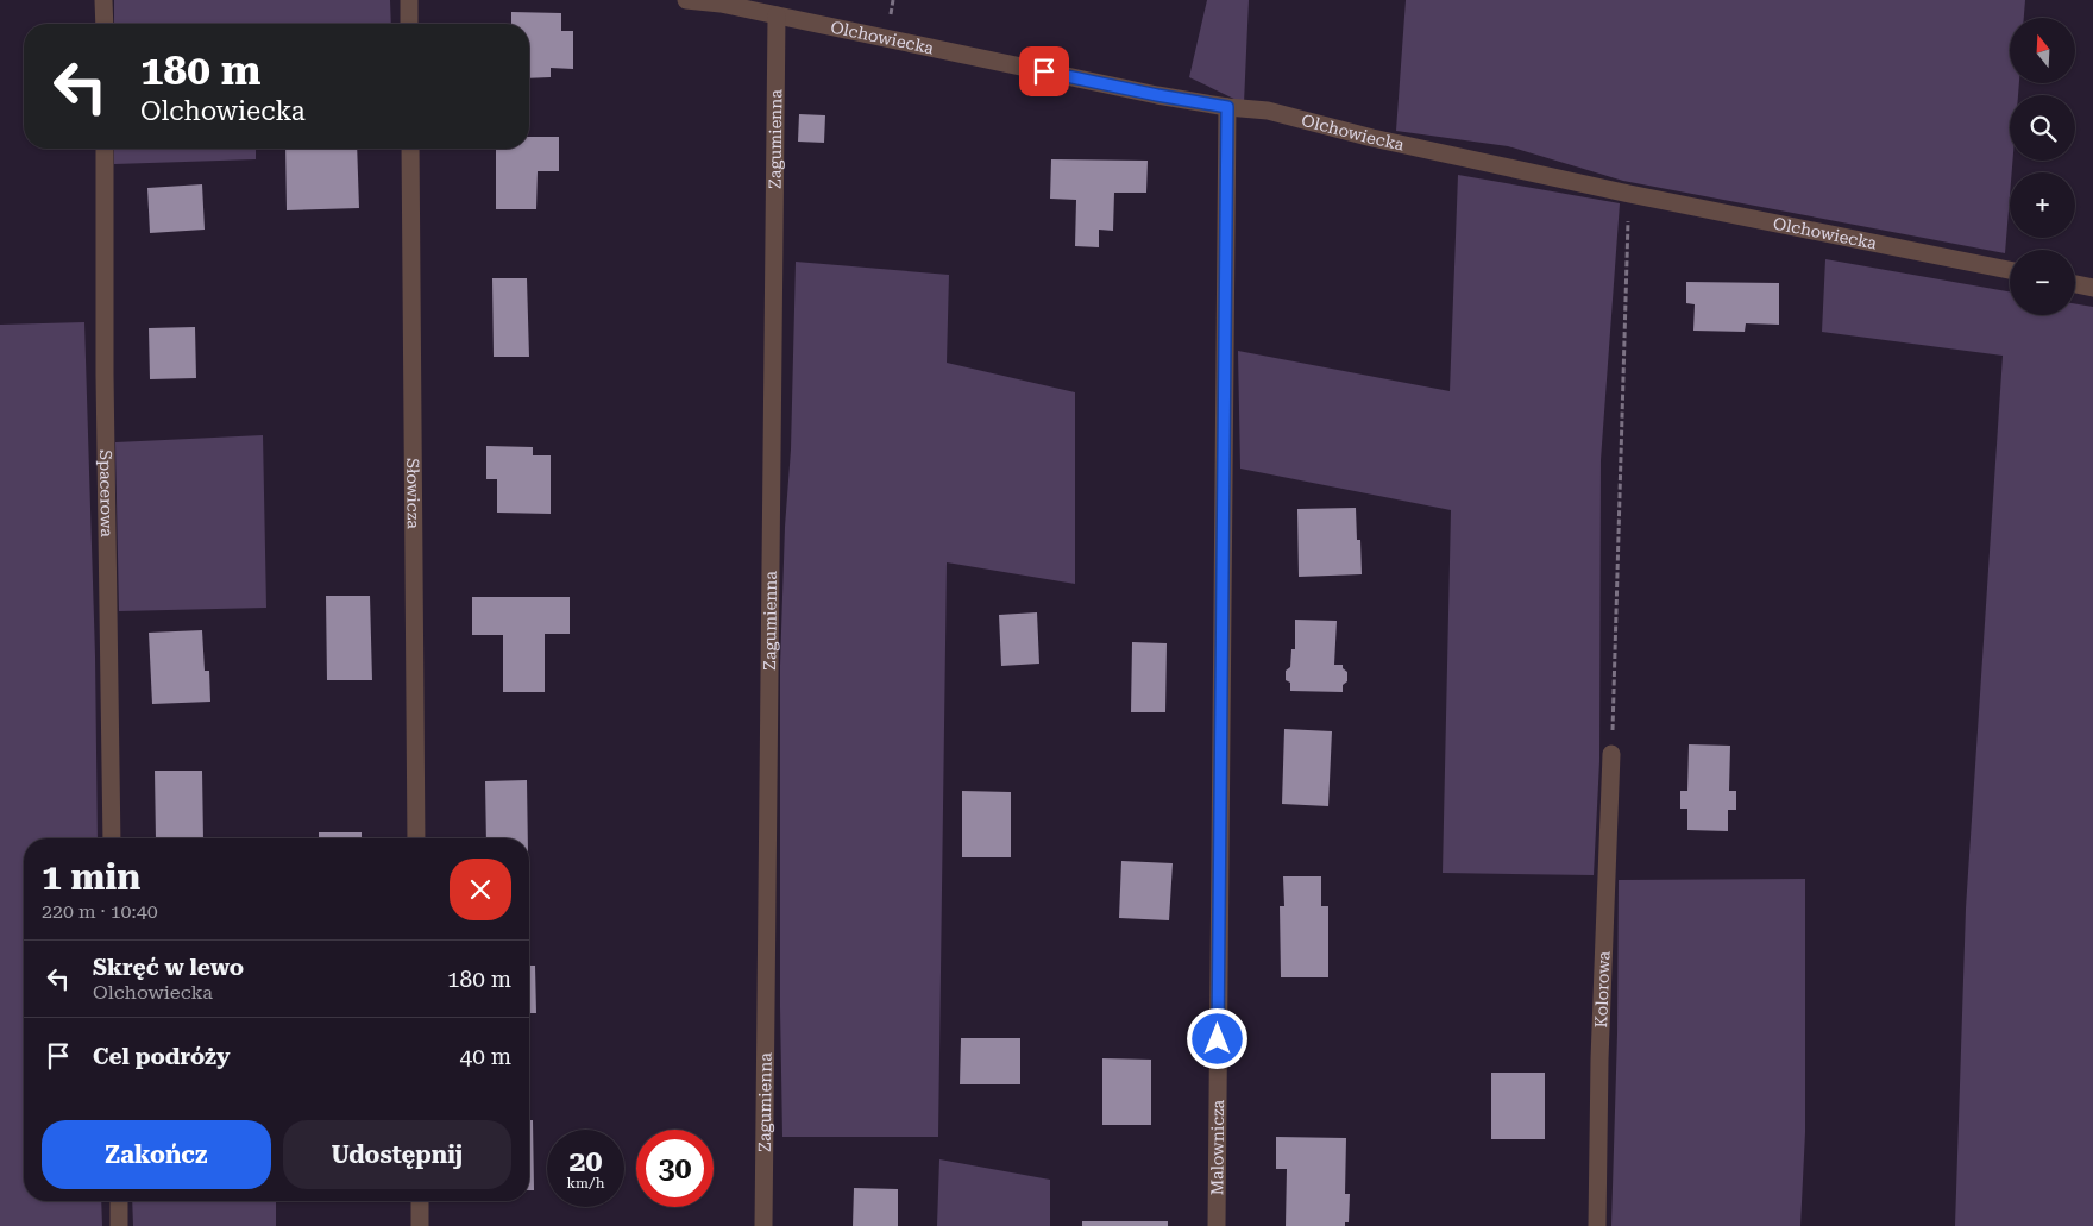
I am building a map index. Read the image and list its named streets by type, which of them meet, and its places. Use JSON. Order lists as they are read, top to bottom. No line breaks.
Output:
{"streets":{"street":["Olchowiecka","Zagumienna","Spacerowa","Słowicza","Kolorowa","Malownicza"]},"crossings":[["Olchowiecka","Zagumienna"],["Olchowiecka","Malownicza"]],"north":"top","page":{"map_buttons":["+","−"],"turn":["180 m","Olchowiecka"],"heading":["1 min","220 m · 10:40"],"list":[{"name":"Skręć w lewo","note":"Olchowiecka","value":"180 m"},{"name":"Cel podróży","value":"40 m"}],"buttons":["Zakończ","Udostępnij"],"speed":"20 km/h","limit":"30"}}
